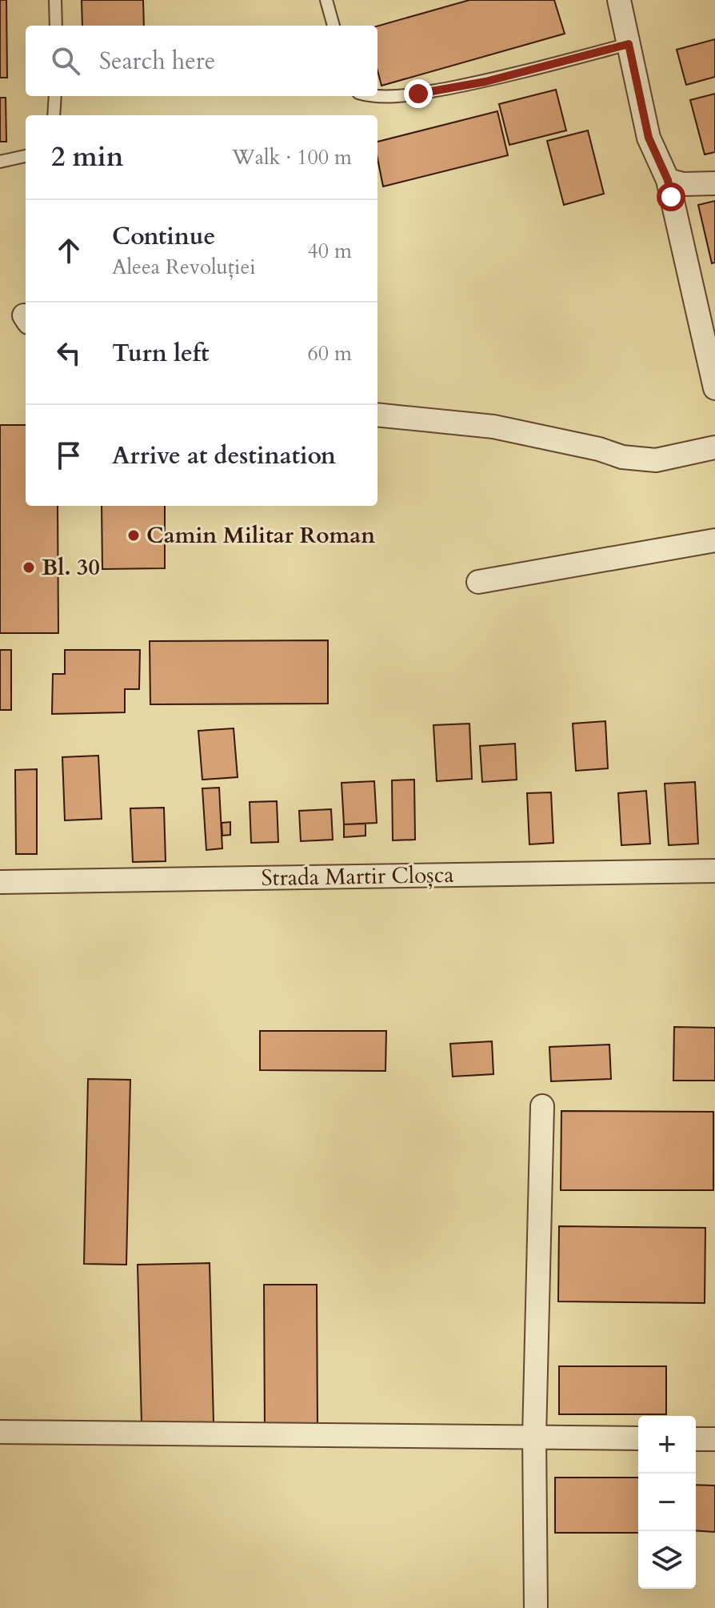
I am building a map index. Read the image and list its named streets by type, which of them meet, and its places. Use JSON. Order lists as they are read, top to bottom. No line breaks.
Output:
{"streets":{"street":["Strada Martir Cloșca"]},"places":["Camin Militar Roman","Bl. 30"],"page":{"search":"Search here","heading":["2 min","Walk · 100 m"],"list":[["Continue","Aleea Revoluției","40 m"],["Turn left","60 m"],"Arrive at destination"],"map_buttons":["+","−"]}}
